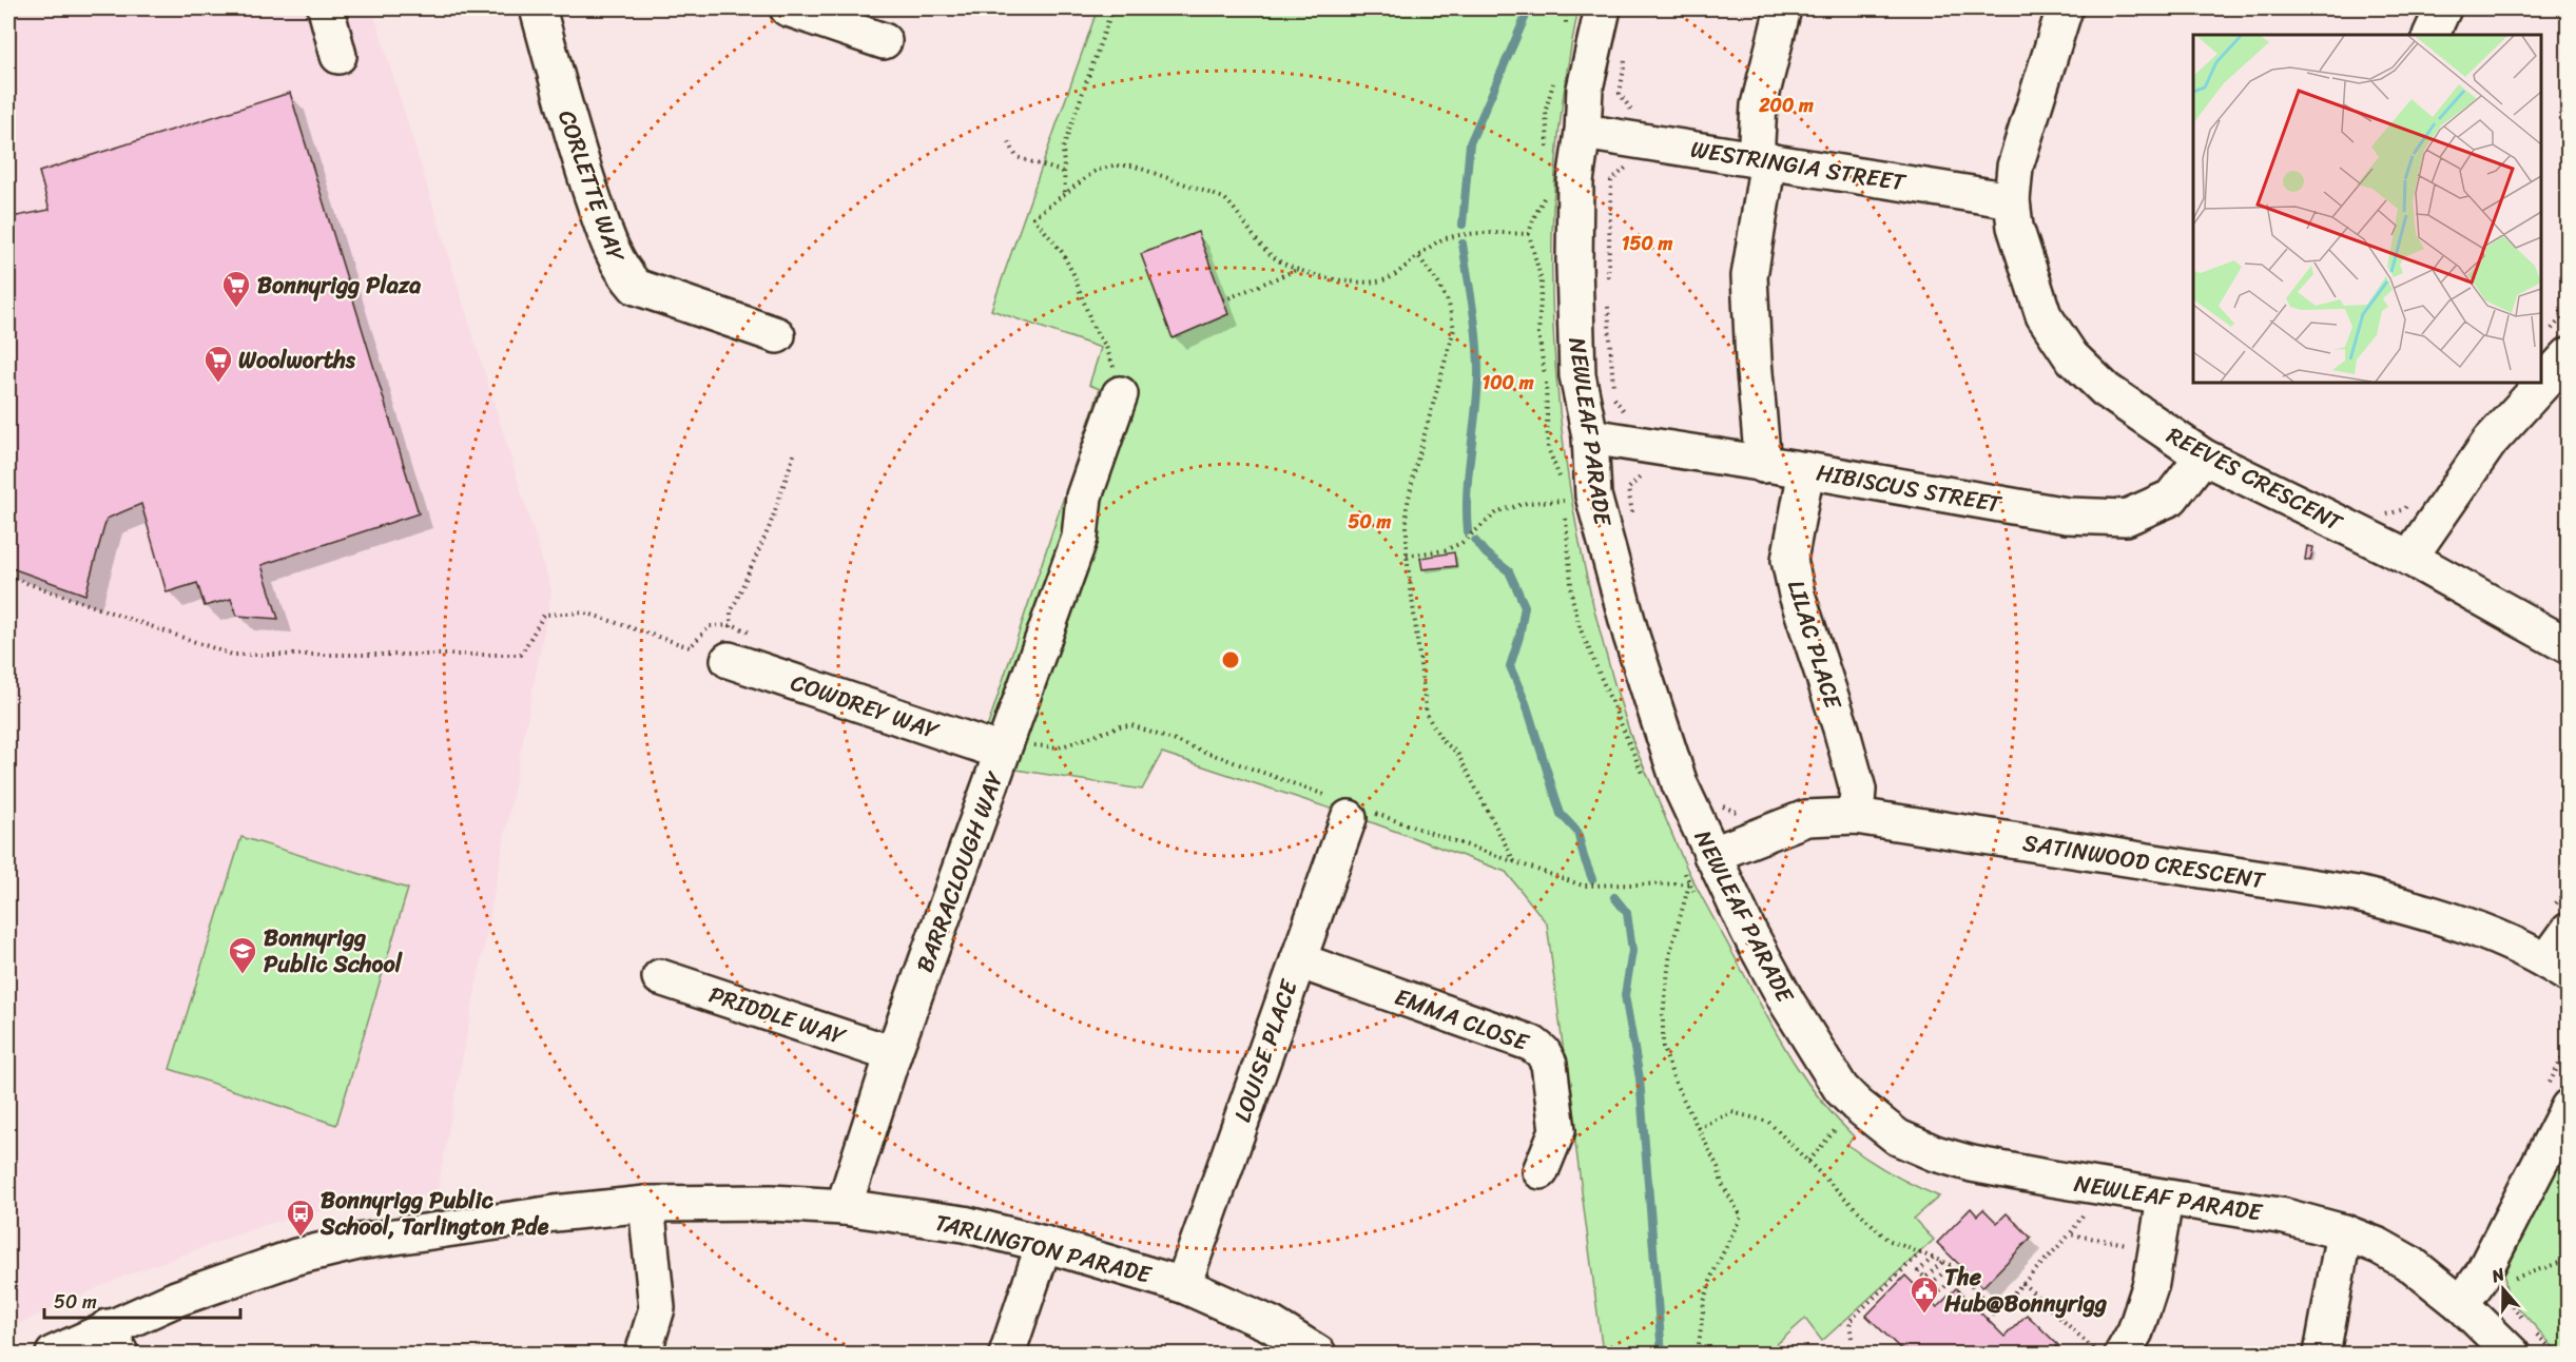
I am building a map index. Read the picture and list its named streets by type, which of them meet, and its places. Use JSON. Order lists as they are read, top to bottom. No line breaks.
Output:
{"streets":{"street":["WESTRINGIA STREET","CORLETTE WAY","NEWLEAF PARADE","REEVES CRESCENT","HIBISCUS STREET","LILAC PLACE","COWDREY WAY","SATINWOOD CRESCENT","BARRACLOUGH WAY","PRIDDLE WAY","EMMA CLOSE","LOUISE PLACE","TARLINGTON PARADE"]},"crossings":[["WESTRINGIA STREET","NEWLEAF PARADE"],["WESTRINGIA STREET","REEVES CRESCENT"],["NEWLEAF PARADE","HIBISCUS STREET"],["NEWLEAF PARADE","SATINWOOD CRESCENT"],["REEVES CRESCENT","HIBISCUS STREET"],["HIBISCUS STREET","LILAC PLACE"],["LILAC PLACE","SATINWOOD CRESCENT"],["COWDREY WAY","BARRACLOUGH WAY"],["BARRACLOUGH WAY","PRIDDLE WAY"],["BARRACLOUGH WAY","TARLINGTON PARADE"],["EMMA CLOSE","LOUISE PLACE"],["LOUISE PLACE","TARLINGTON PARADE"]],"places":{"supermarket":["Bonnyrigg Plaza","Woolworths"],"school or university":["Bonnyrigg Public School"],"bus stop":["Bonnyrigg Public School, Tarlington Pde"],"public building":["The Hub@Bonnyrigg"]},"scale_bar":"50 m","north":"top","rings":["200 m","150 m","100 m","50 m"]}
